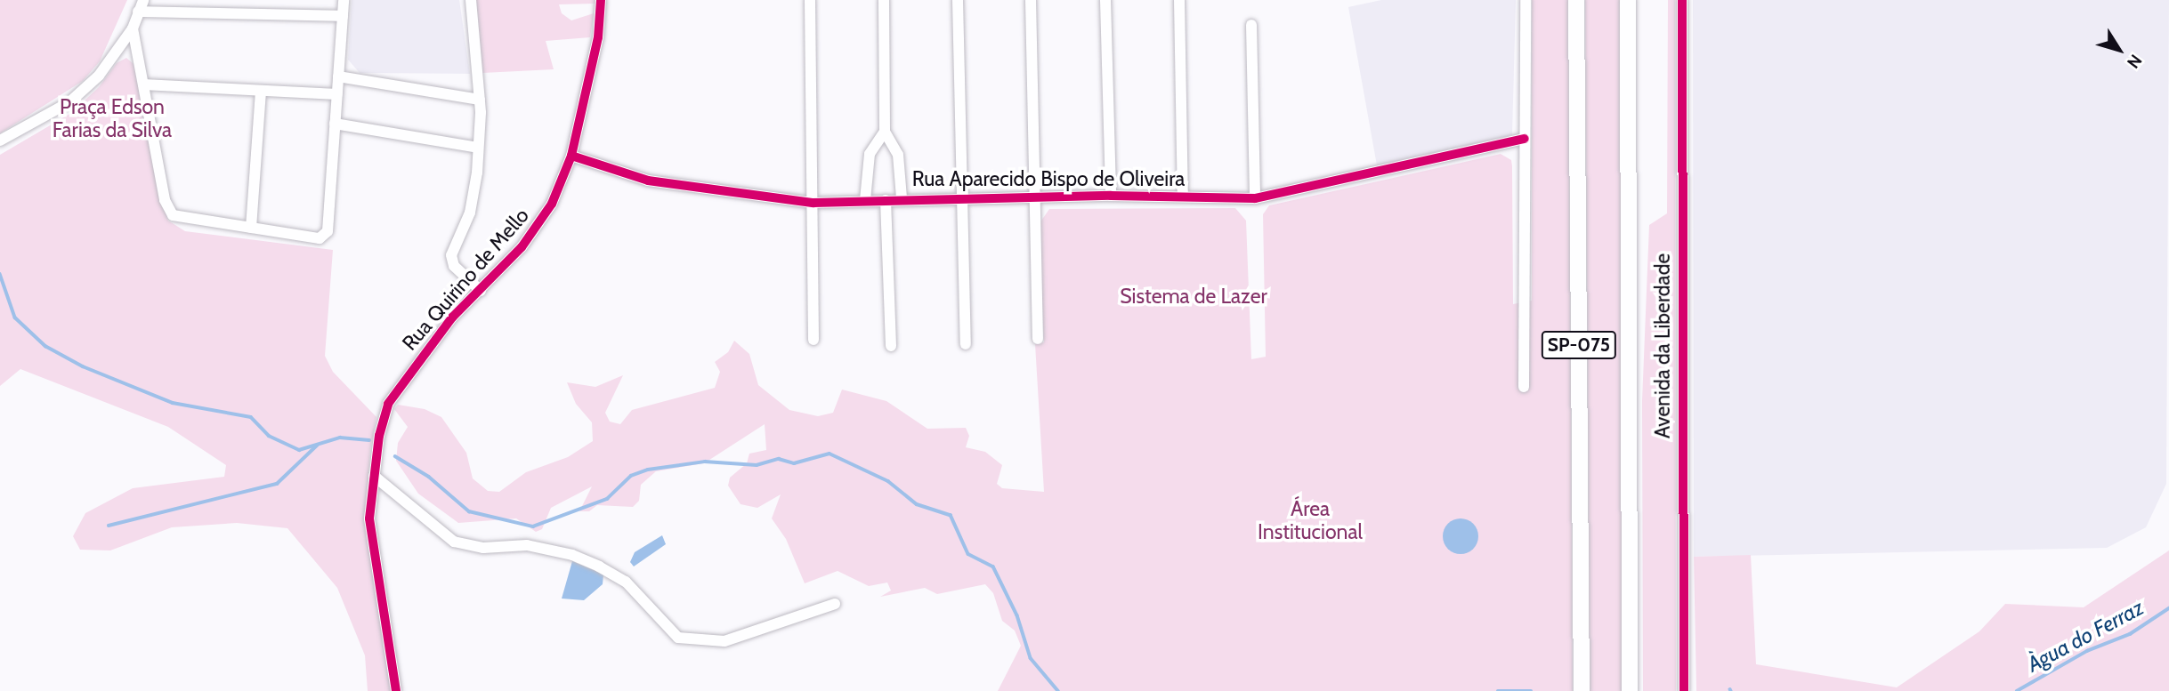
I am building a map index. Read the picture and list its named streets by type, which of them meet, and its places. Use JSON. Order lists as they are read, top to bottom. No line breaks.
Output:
{"streets":{"highway":["SP-075"],"street":["Rua Aparecido Bispo de Oliveira","Rua Quirino de Mello","Avenida da Liberdade"]},"crossings":[["Rua Aparecido Bispo de Oliveira","Rua Quirino de Mello"]],"water":["Àgua do Ferraz"],"parks":["Praça Edson Farias da Silva","Sistema de Lazer","Área Institucional"],"north":"bottom right"}
